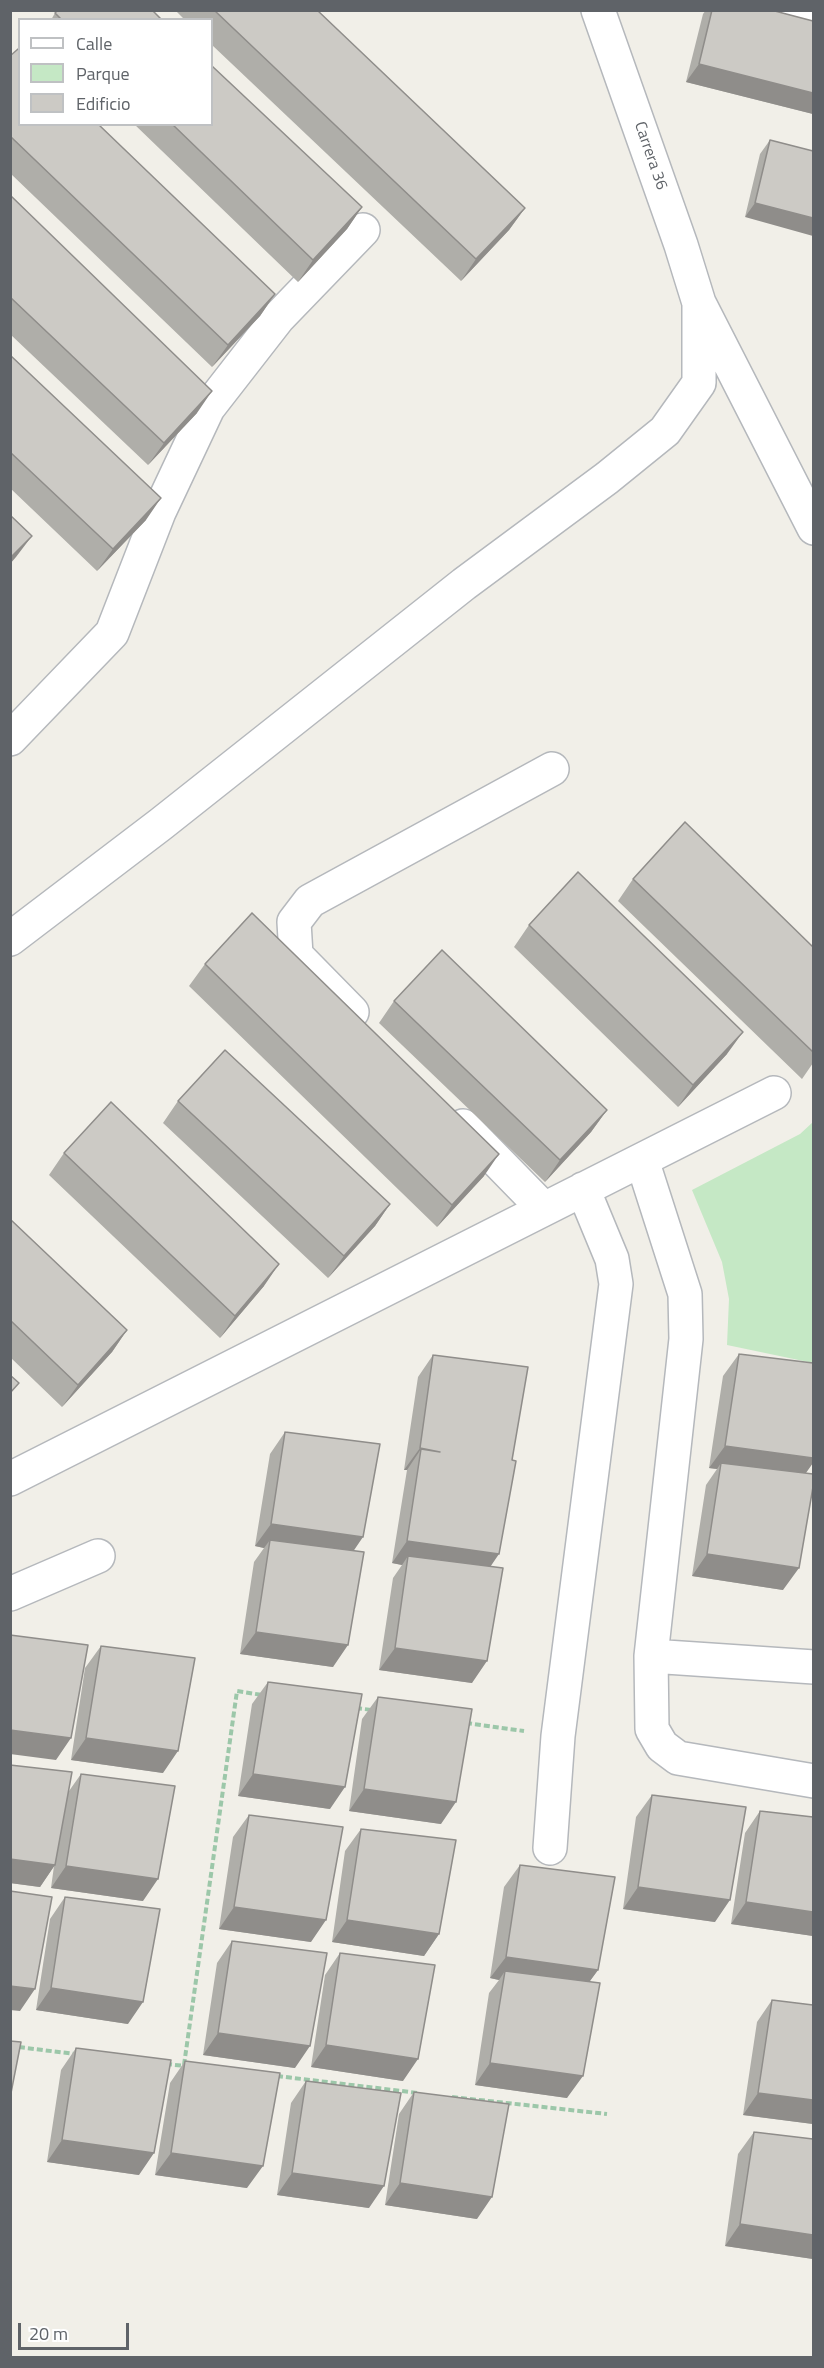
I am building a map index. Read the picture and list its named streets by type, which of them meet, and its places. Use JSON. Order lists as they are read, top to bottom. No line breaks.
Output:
{"streets":{"street":["Carrera 36"]},"legend":["Calle","Parque","Edificio"],"scale_bar":"20 m"}
